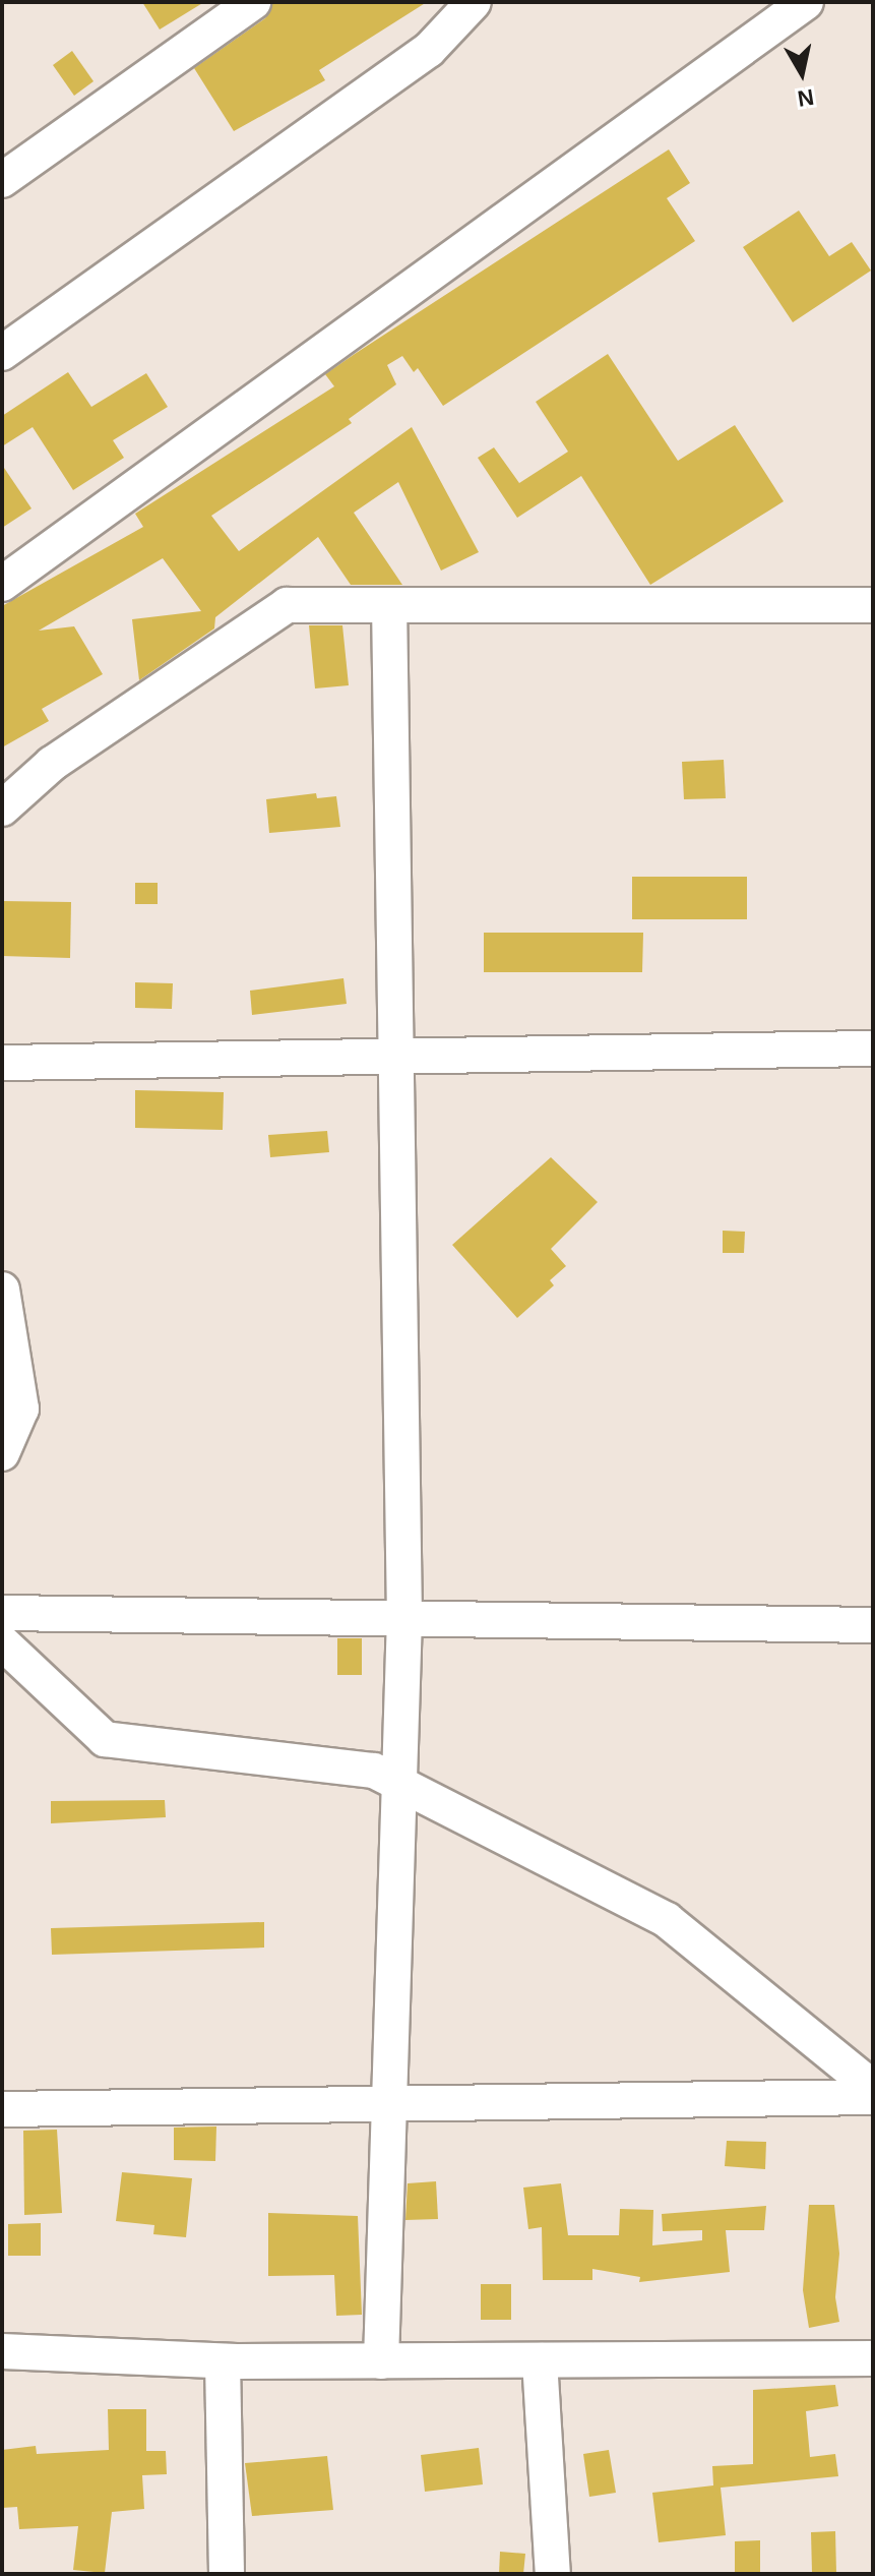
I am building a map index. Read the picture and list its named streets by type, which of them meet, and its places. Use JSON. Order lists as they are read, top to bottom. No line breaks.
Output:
{"north":"bottom"}
